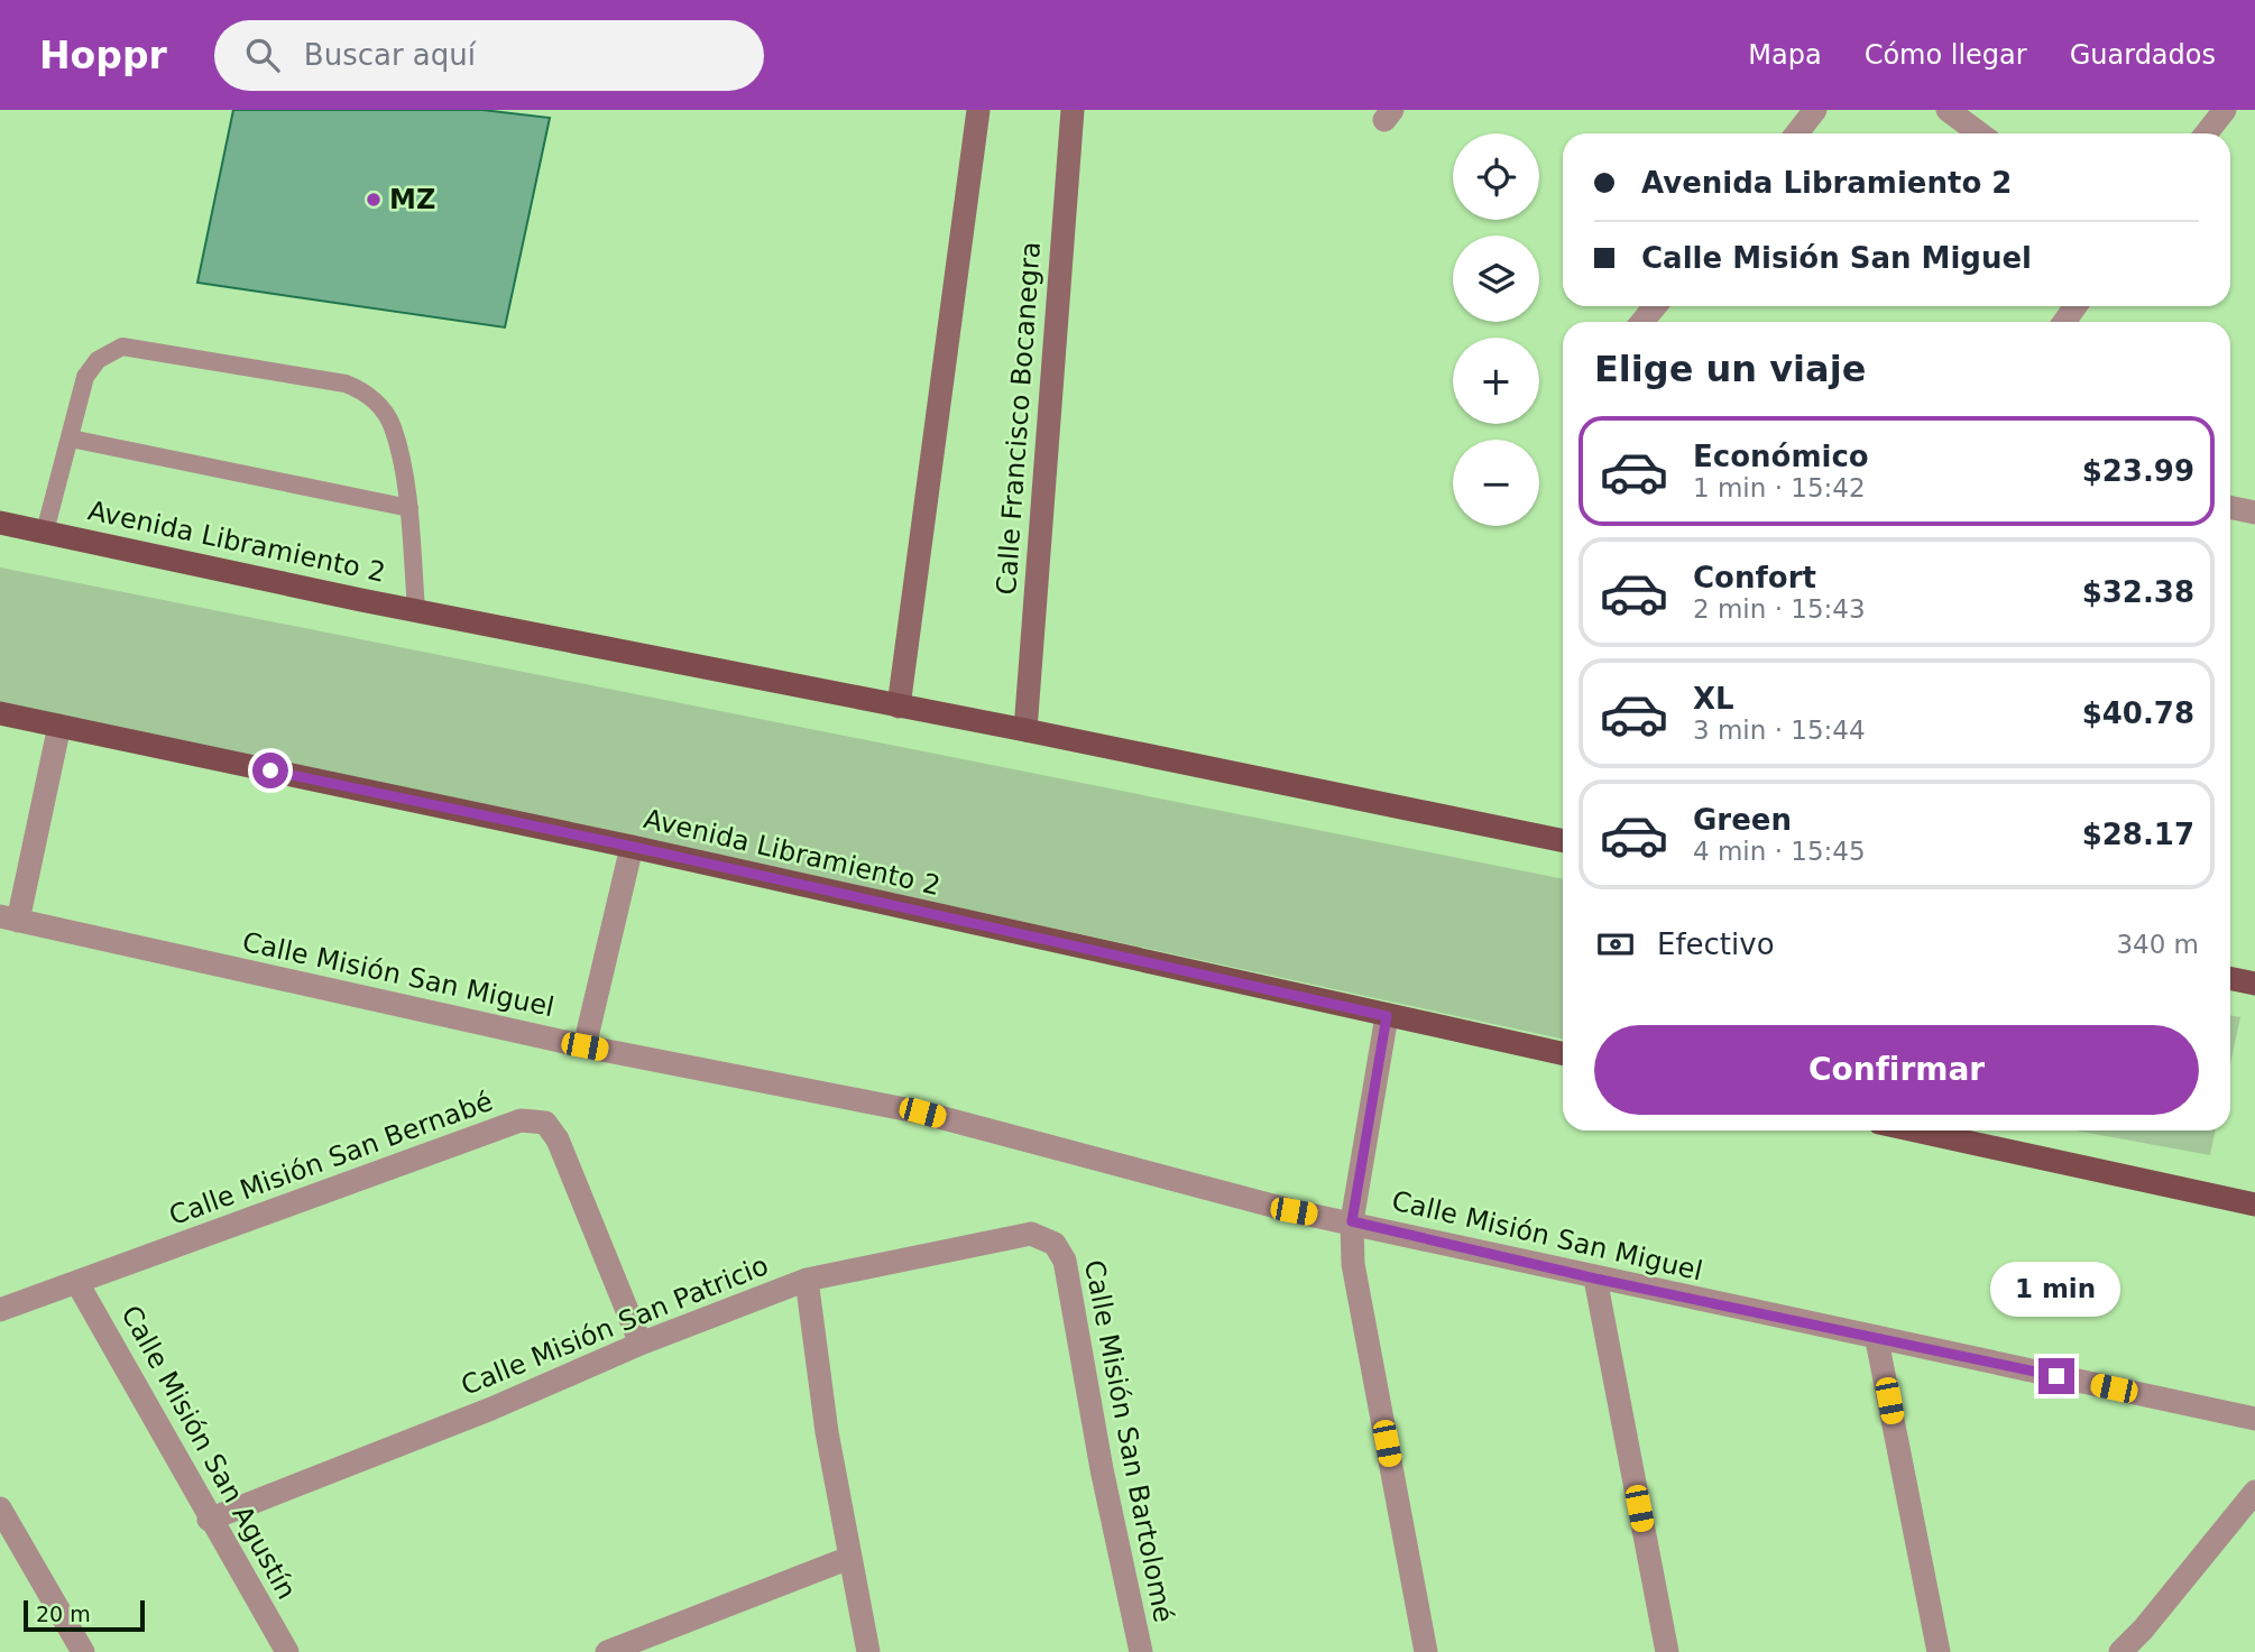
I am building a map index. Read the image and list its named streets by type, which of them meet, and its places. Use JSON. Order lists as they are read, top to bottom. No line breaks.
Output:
{"streets":{"main road":["Avenida Libramiento 2"],"street":["Calle Francisco Bocanegra","Calle Misión San Miguel","Calle Misión San Bernabé","Calle Misión San Patricio","Calle Misión San Bartolomé","Calle Misión San Agustín"]},"crossings":[["Calle Francisco Bocanegra","Avenida Libramiento 2"],["Calle Misión San Bernabé","Calle Misión San Patricio"],["Calle Misión San Bernabé","Calle Misión San Agustín"],["Calle Misión San Patricio","Calle Misión San Bartolomé"],["Calle Misión San Patricio","Calle Misión San Agustín"]],"places":["MZ"],"scale_bar":"20 m","page":{"header":"Hoppr","search":"Buscar aquí","nav":["Mapa","Cómo llegar","Guardados"],"map_buttons":["+","−"],"banner":["Avenida Libramiento 2","Calle Misión San Miguel"],"heading":"Elige un viaje","list":[{"name":"Económico","note":"1 min · 15:42","value":"$23.99"},{"name":"Confort","note":"2 min · 15:43","value":"$32.38"},{"name":"XL","note":"3 min · 15:44","value":"$40.78"},{"name":"Green","note":"4 min · 15:45","value":"$28.17"}],"pay":["Efectivo","340 m"],"buttons":"Confirmar","bubble":"1 min","scale":"20 m"}}
